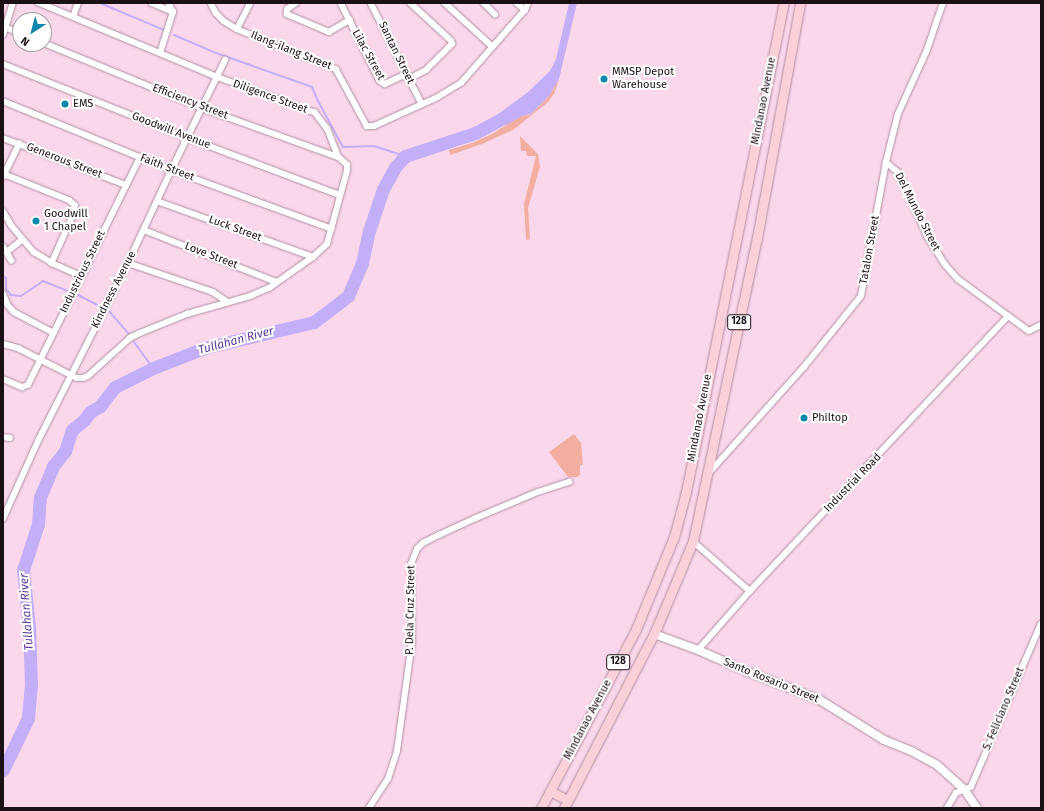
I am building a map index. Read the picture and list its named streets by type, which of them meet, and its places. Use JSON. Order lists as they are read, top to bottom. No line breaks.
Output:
{"streets":{"main road":["Mindanao Avenue","128"],"street":["Ilang-ilang Street","Santan Street","Lilac Street","Diligence Street","Efficiency Street","Goodwill Avenue","Generous Street","Faith Street","Del Mundo Street","Luck Street","Tatalon Street","Love Street","Industrious Street","Kindness Avenue","Industrial Road","P. Dela Cruz Street","Santo Rosario Street","S. Feliciano Street"]},"crossings":[["Ilang-ilang Street","Santan Street"],["Santan Street","Lilac Street"],["Diligence Street","Efficiency Street"],["Diligence Street","Goodwill Avenue"],["Diligence Street","Faith Street"],["Diligence Street","Luck Street"],["Diligence Street","Love Street"],["Diligence Street","Kindness Avenue"],["Mindanao Avenue","Tatalon Street"],["Mindanao Avenue","Santo Rosario Street"],["Efficiency Street","Kindness Avenue"],["Goodwill Avenue","Kindness Avenue"],["Generous Street","Industrious Street"],["Faith Street","Industrious Street"],["Faith Street","Kindness Avenue"],["Del Mundo Street","Tatalon Street"],["Del Mundo Street","Industrial Road"],["Luck Street","Kindness Avenue"],["Love Street","Kindness Avenue"],["Industrial Road","Santo Rosario Street"],["Santo Rosario Street","S. Feliciano Street"]],"water":["Tullahan River"],"places":["MMSP Depot Warehouse","EMS","Goodwill 1 Chapel","Philtop"],"north":"bottom left"}
